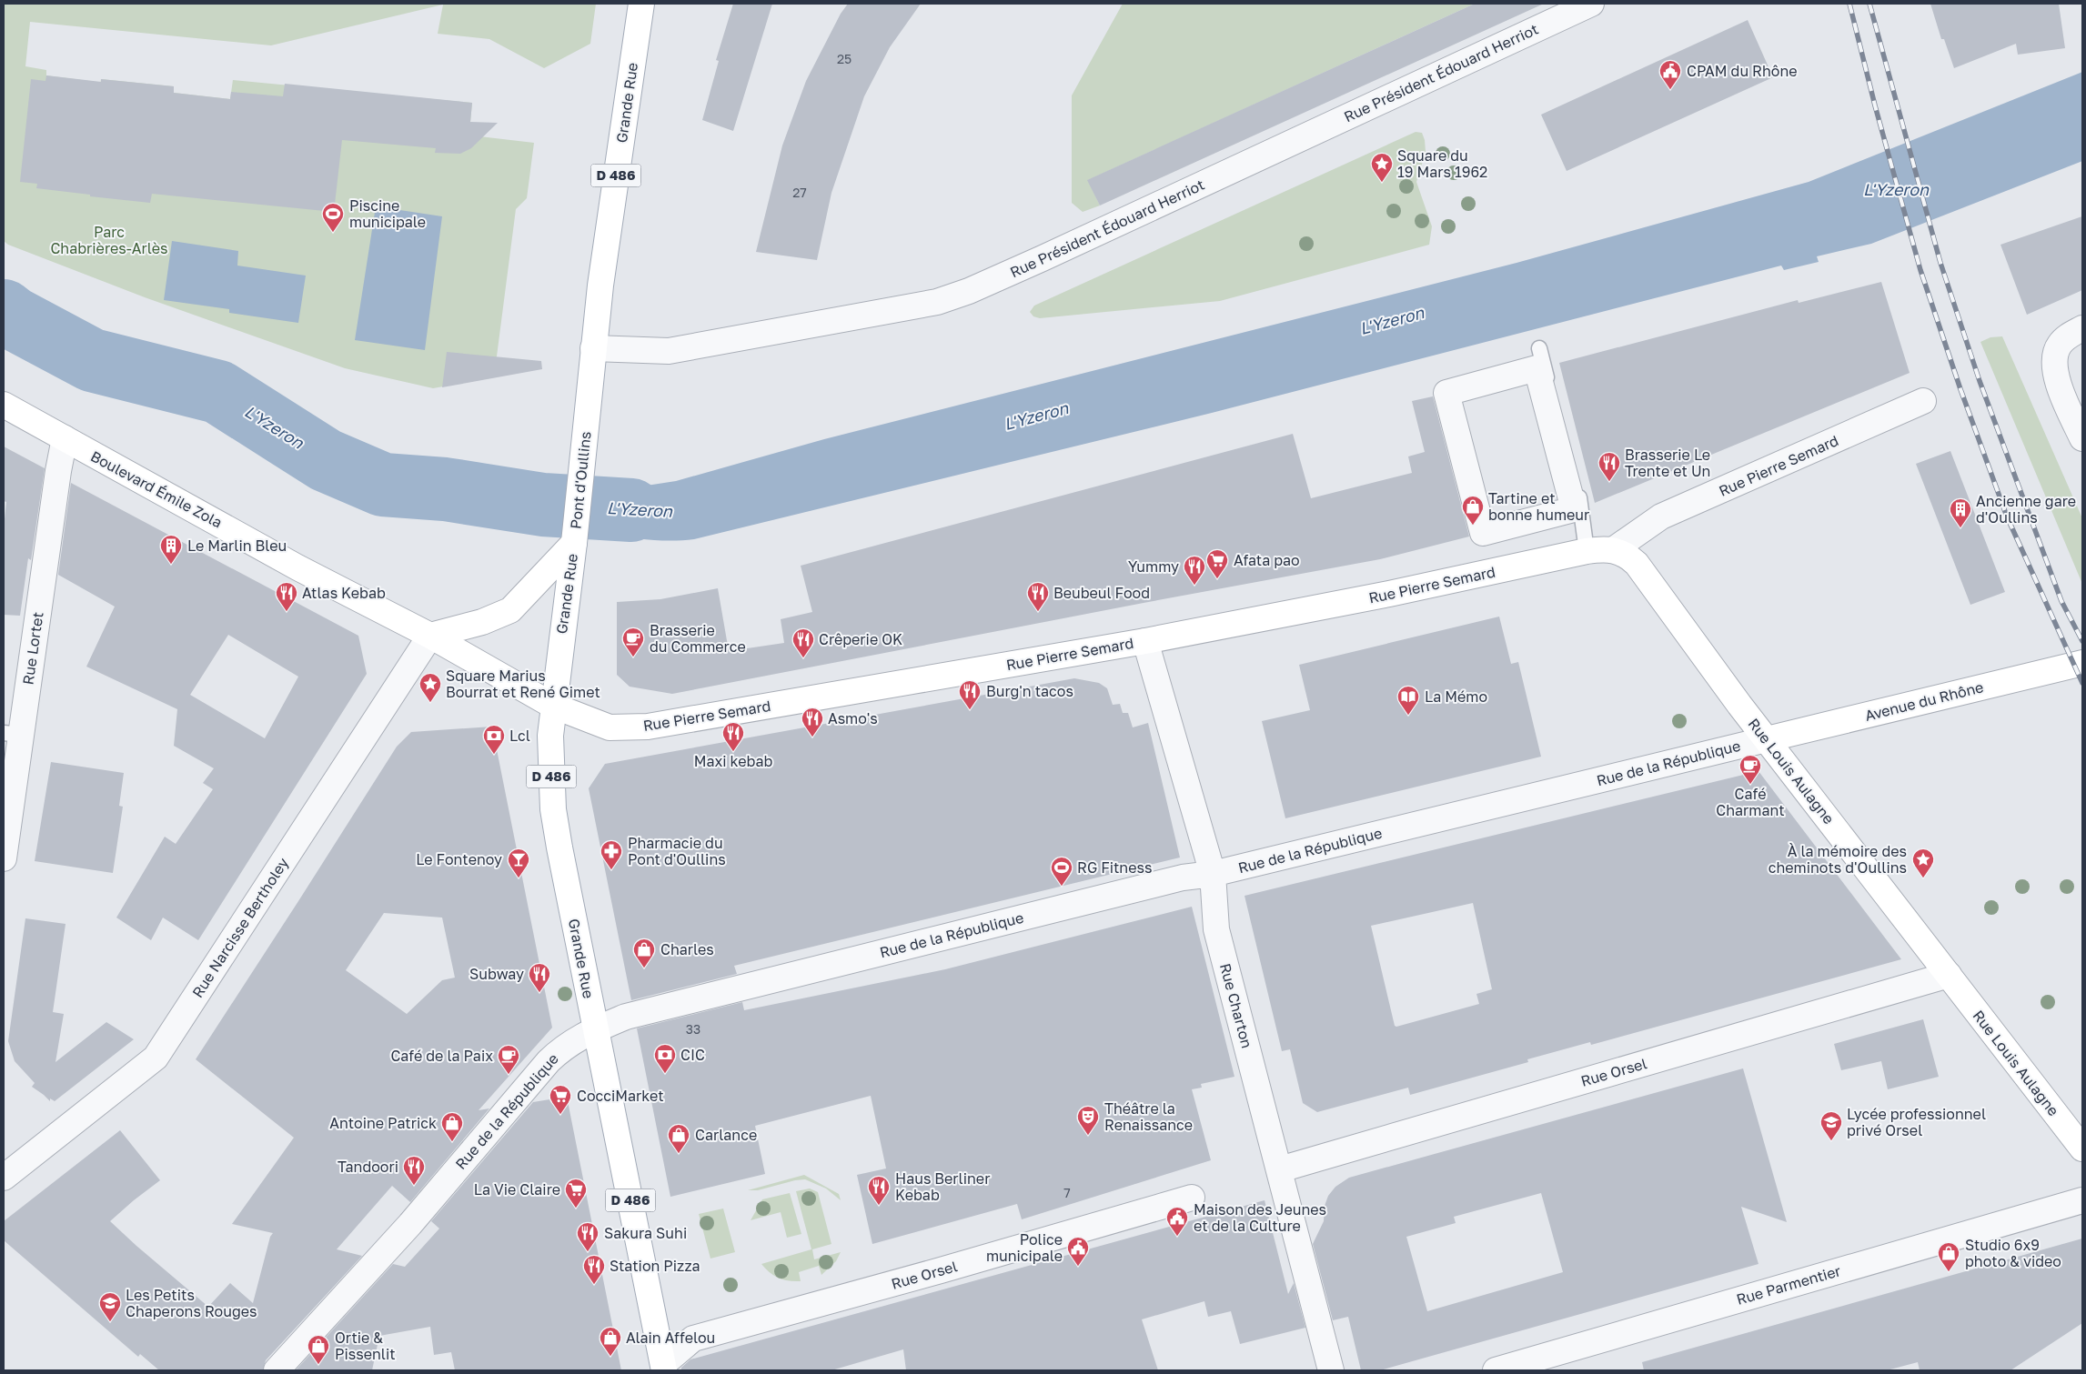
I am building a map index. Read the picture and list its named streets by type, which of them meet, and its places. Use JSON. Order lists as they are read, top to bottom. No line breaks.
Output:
{"streets":{"main road":["Grande Rue","D 486","Rue Pierre Semard","Pont d'Oullins","Boulevard Émile Zola","Avenue du Rhône","Rue Louis Aulagne"],"street":["Rue Président Édouard Herriot","Rue Lortet","Rue de la République","Rue Narcisse Bertholey","Rue Charton","Rue Orsel","Rue Parmentier"]},"crossings":[["Rue Président Édouard Herriot","Grande Rue"],["Grande Rue","Rue Pierre Semard"],["Grande Rue","Pont d'Oullins"],["Grande Rue","Boulevard Émile Zola"],["Grande Rue","Rue de la République"],["Grande Rue","Rue Orsel"],["Rue Pierre Semard","Boulevard Émile Zola"],["Rue Pierre Semard","Rue Louis Aulagne"],["Rue Pierre Semard","Rue Charton"],["Boulevard Émile Zola","Rue Lortet"],["Boulevard Émile Zola","Rue Narcisse Bertholey"],["Avenue du Rhône","Rue de la République"],["Avenue du Rhône","Rue Louis Aulagne"],["Rue de la République","Rue Louis Aulagne"],["Rue de la République","Rue Charton"],["Rue Louis Aulagne","Rue Orsel"],["Rue Charton","Rue Orsel"]],"water":["L'Yzeron"],"parks":["Parc Chabrières-Arlès"],"places":{"public building":["CPAM du Rhône","Maison des Jeunes et de la Culture","Police municipale"],"place":["Square du 19 Mars 1962","Square Marius Bourrat et René Gimet","À la mémoire des cheminots d'Oullins"],"sports":["Piscine municipale","RG Fitness"],"restaurant":["Brasserie Le Trente et Un","Yummy","Atlas Kebab","Beubeul Food","Crêperie OK","Burg'n tacos","Asmo's","Maxi kebab","Subway","Tandoori","Haus Berliner Kebab","Sakura Suhi","Station Pizza"],"shop":["Tartine et bonne humeur","Charles","Antoine Patrick","Carlance","Studio 6x9 photo & video","Alain Affelou","Ortie & Pissenlit"],"building":["Ancienne gare d'Oullins","Le Marlin Bleu"],"supermarket":["Afata pao","CocciMarket","La Vie Claire"],"cafe":["Brasserie du Commerce","Café Charmant","Café de la Paix"],"library":["La Mémo"],"bank":["Lcl","CIC"],"pharmacy":["Pharmacie du Pont d'Oullins"],"bar":["Le Fontenoy"],"theatre":["Théâtre la Renaissance"],"school or university":["Lycée professionnel privé Orsel","Les Petits Chaperons Rouges"]},"house_numbers":["25","27","33","7"]}
